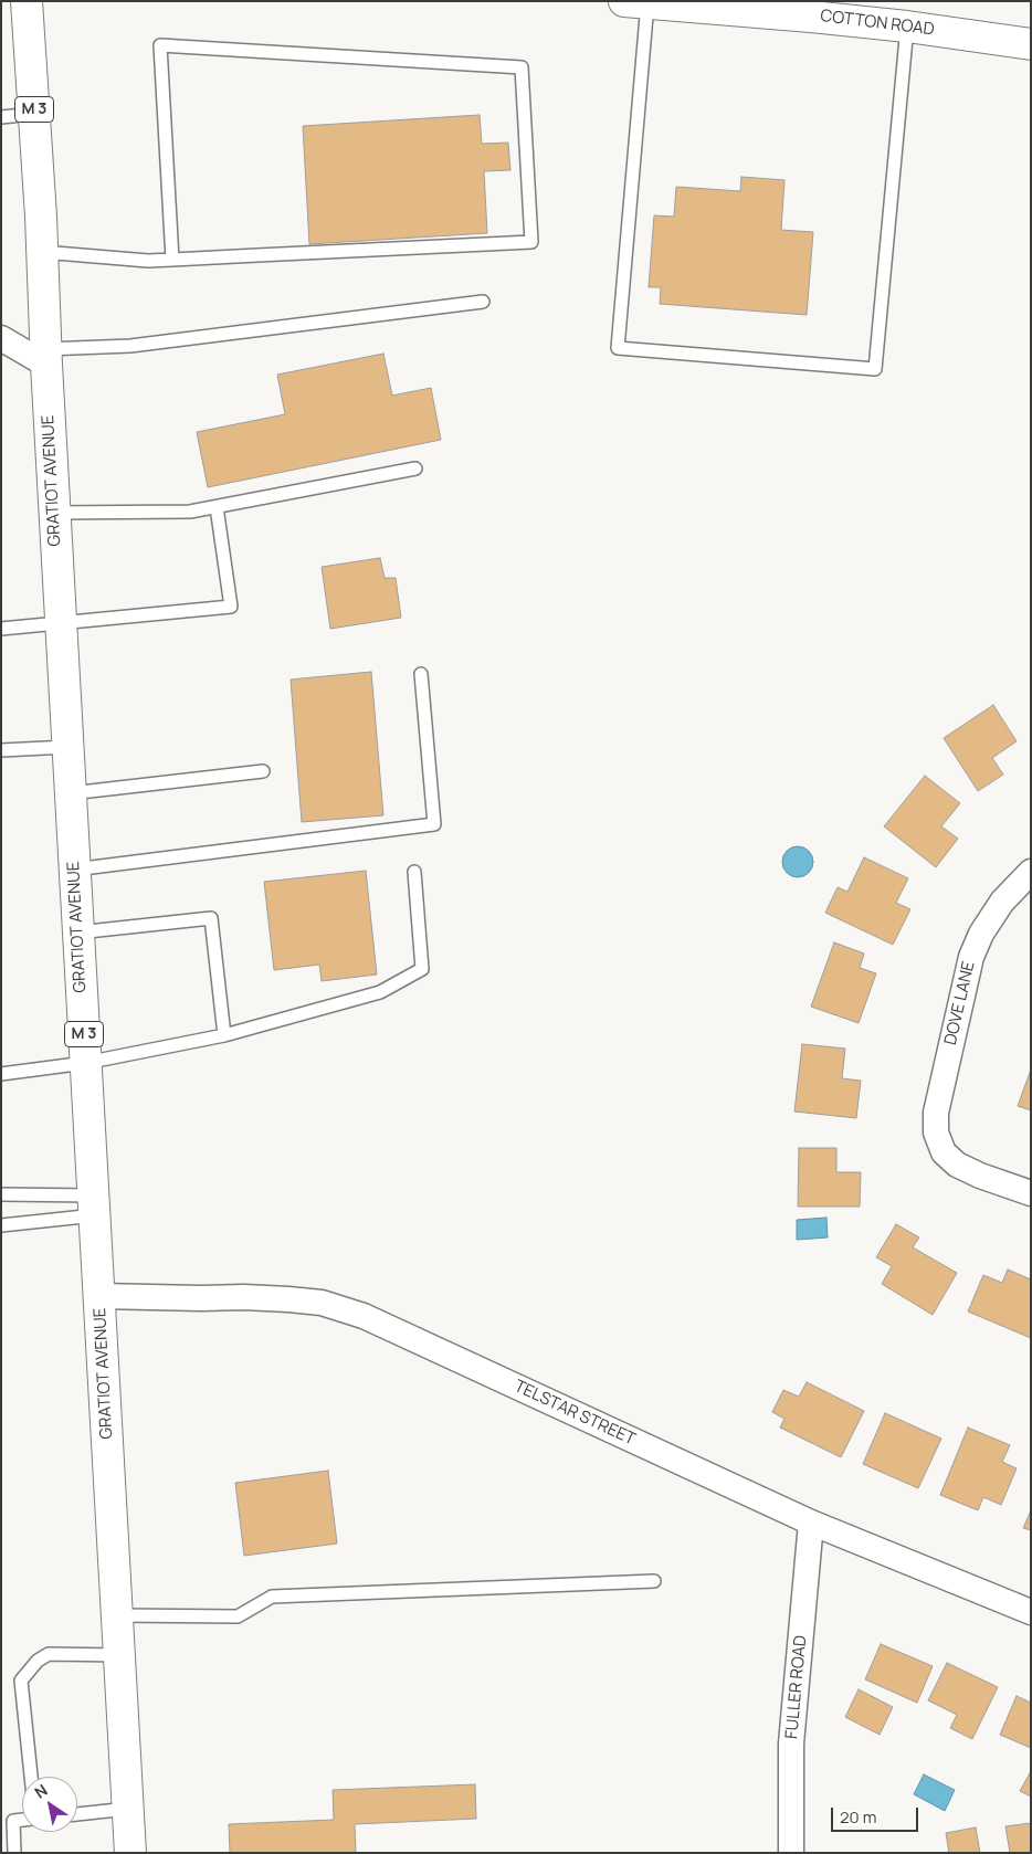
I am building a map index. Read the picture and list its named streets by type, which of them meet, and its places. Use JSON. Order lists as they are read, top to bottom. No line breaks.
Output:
{"streets":{"main road":["COTTON ROAD","M 3","GRATIOT AVENUE"],"street":["DOVE LANE","TELSTAR STREET","FULLER ROAD"]},"crossings":[["GRATIOT AVENUE","TELSTAR STREET"],["TELSTAR STREET","FULLER ROAD"]],"scale_bar":"20 m","north":"top left"}
